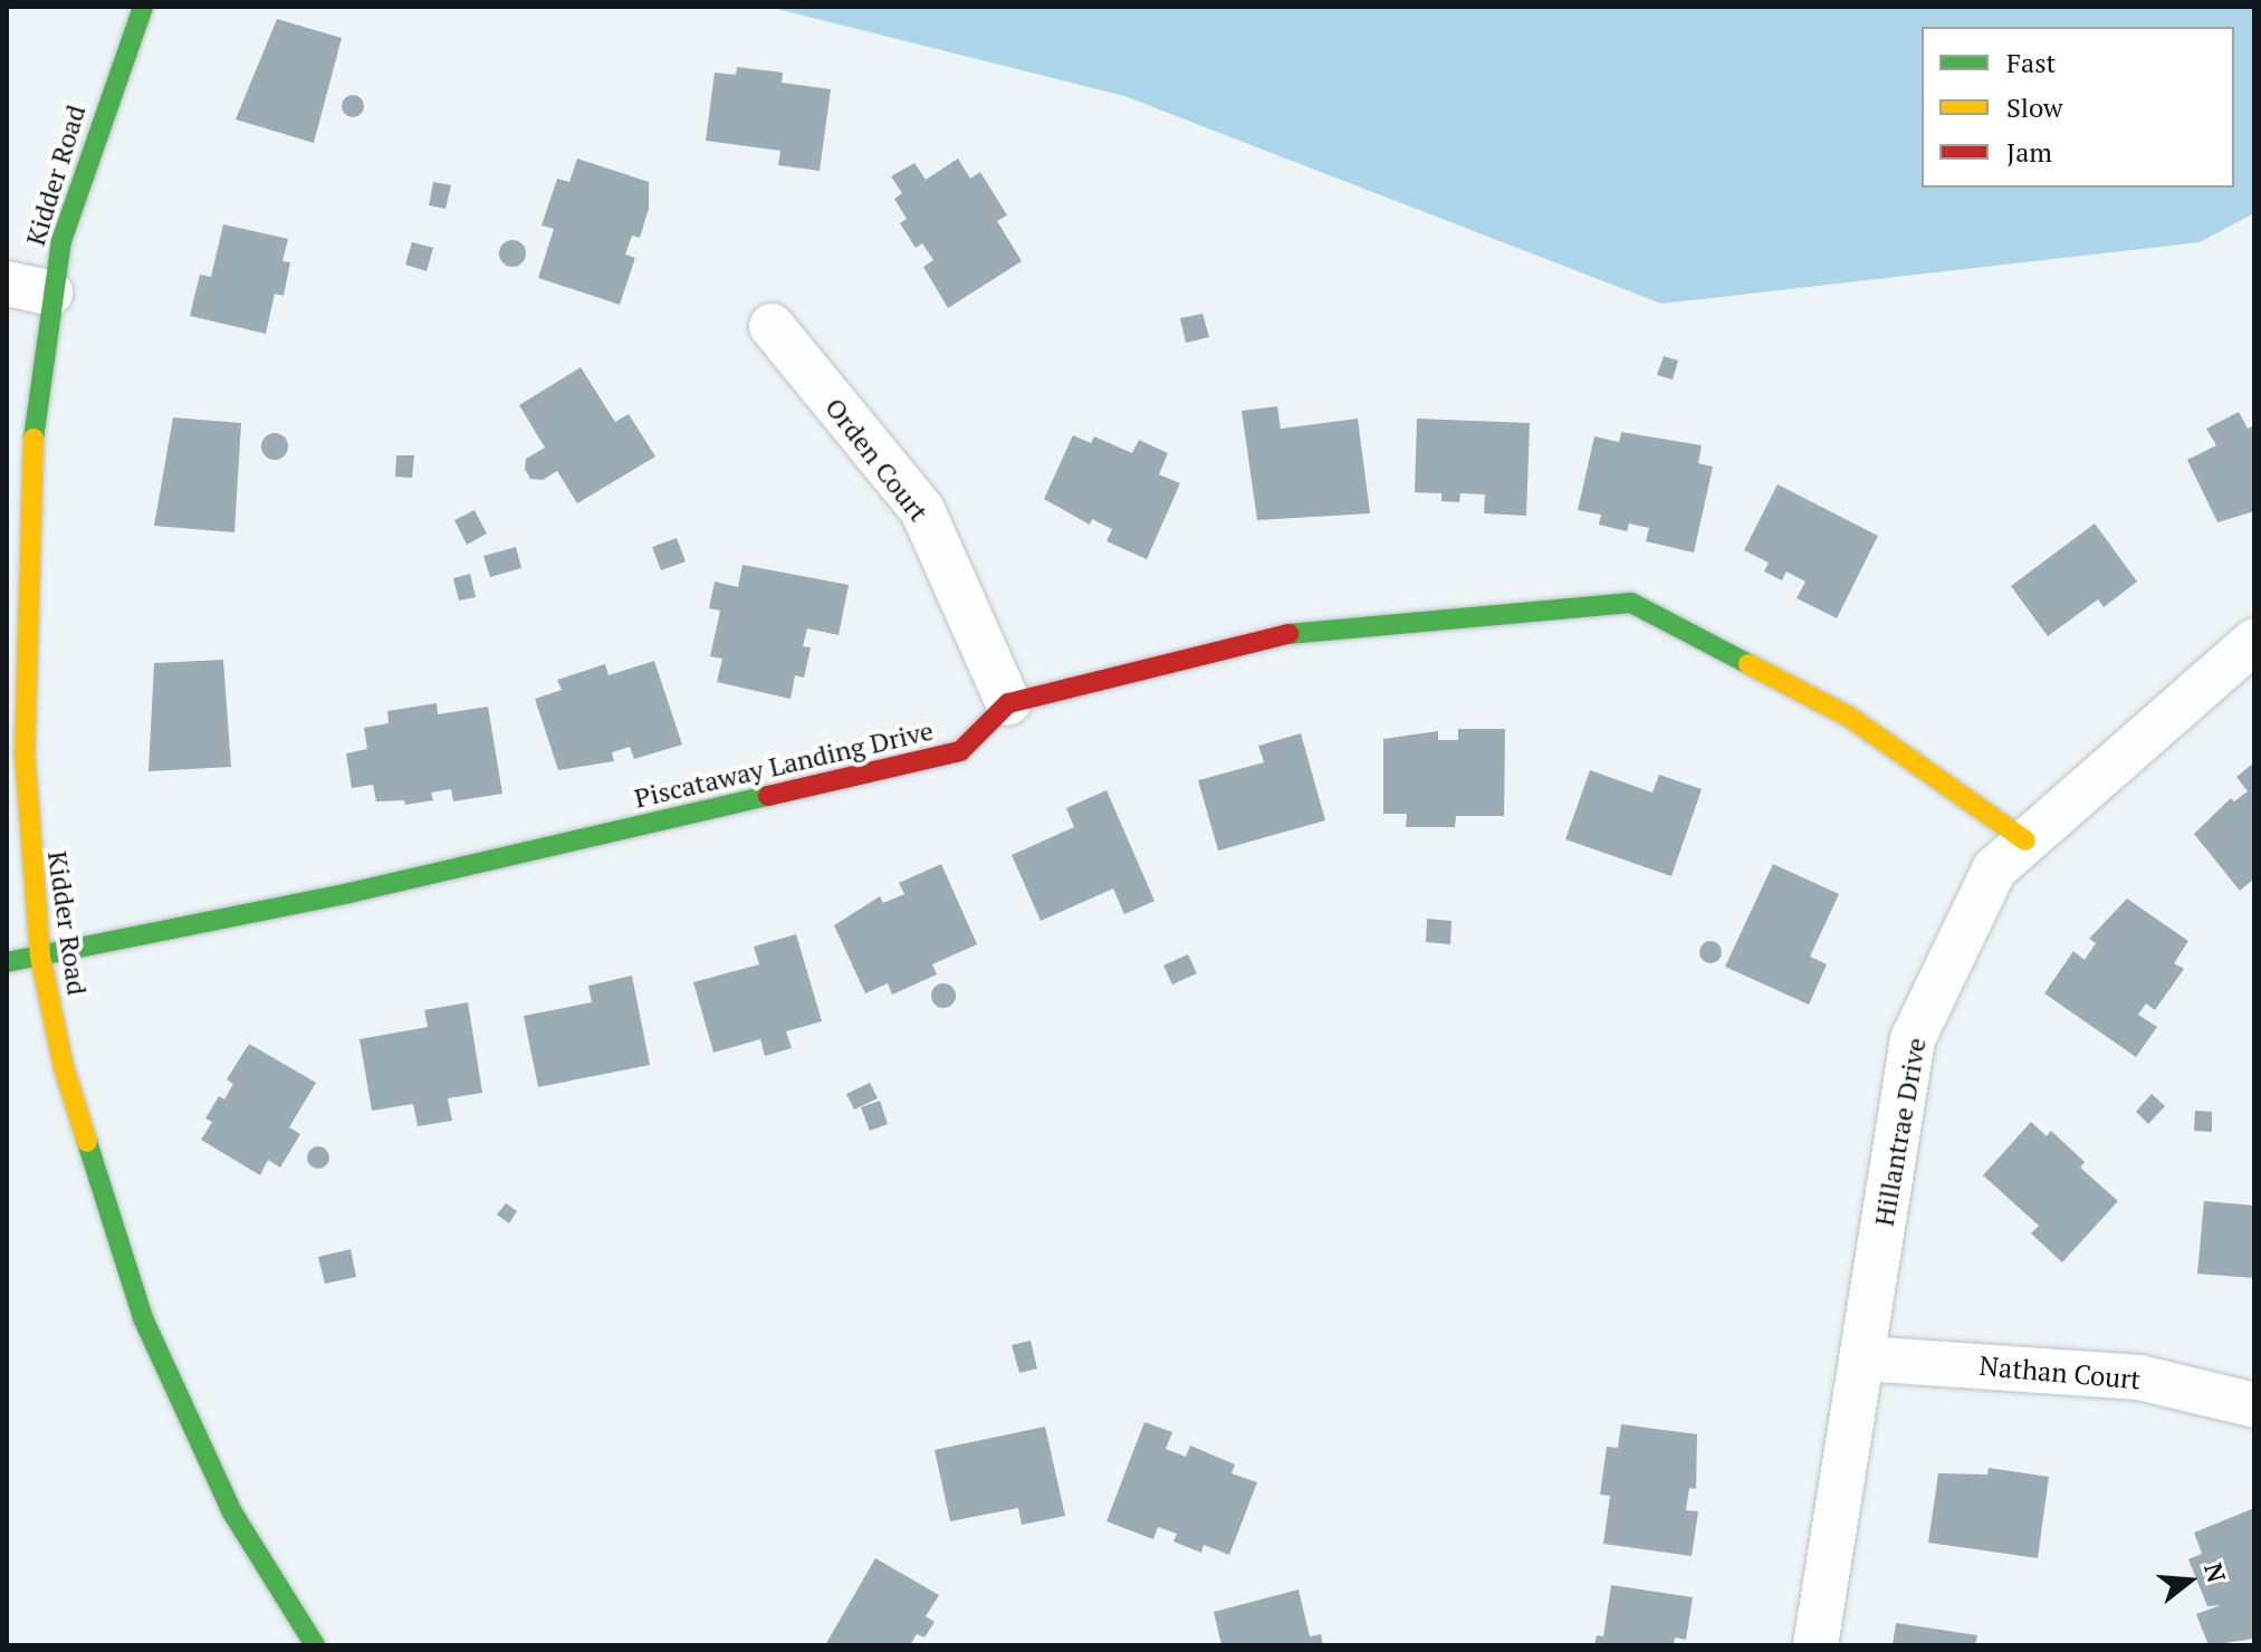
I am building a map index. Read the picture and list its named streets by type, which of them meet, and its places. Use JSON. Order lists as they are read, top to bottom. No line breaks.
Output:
{"streets":{"street":["Kidder Road","Orden Court","Piscataway Landing Drive","Hillantrae Drive","Nathan Court"]},"crossings":[["Kidder Road","Piscataway Landing Drive"],["Orden Court","Piscataway Landing Drive"],["Hillantrae Drive","Nathan Court"]],"legend":["Fast","Slow","Jam"],"north":"right"}
